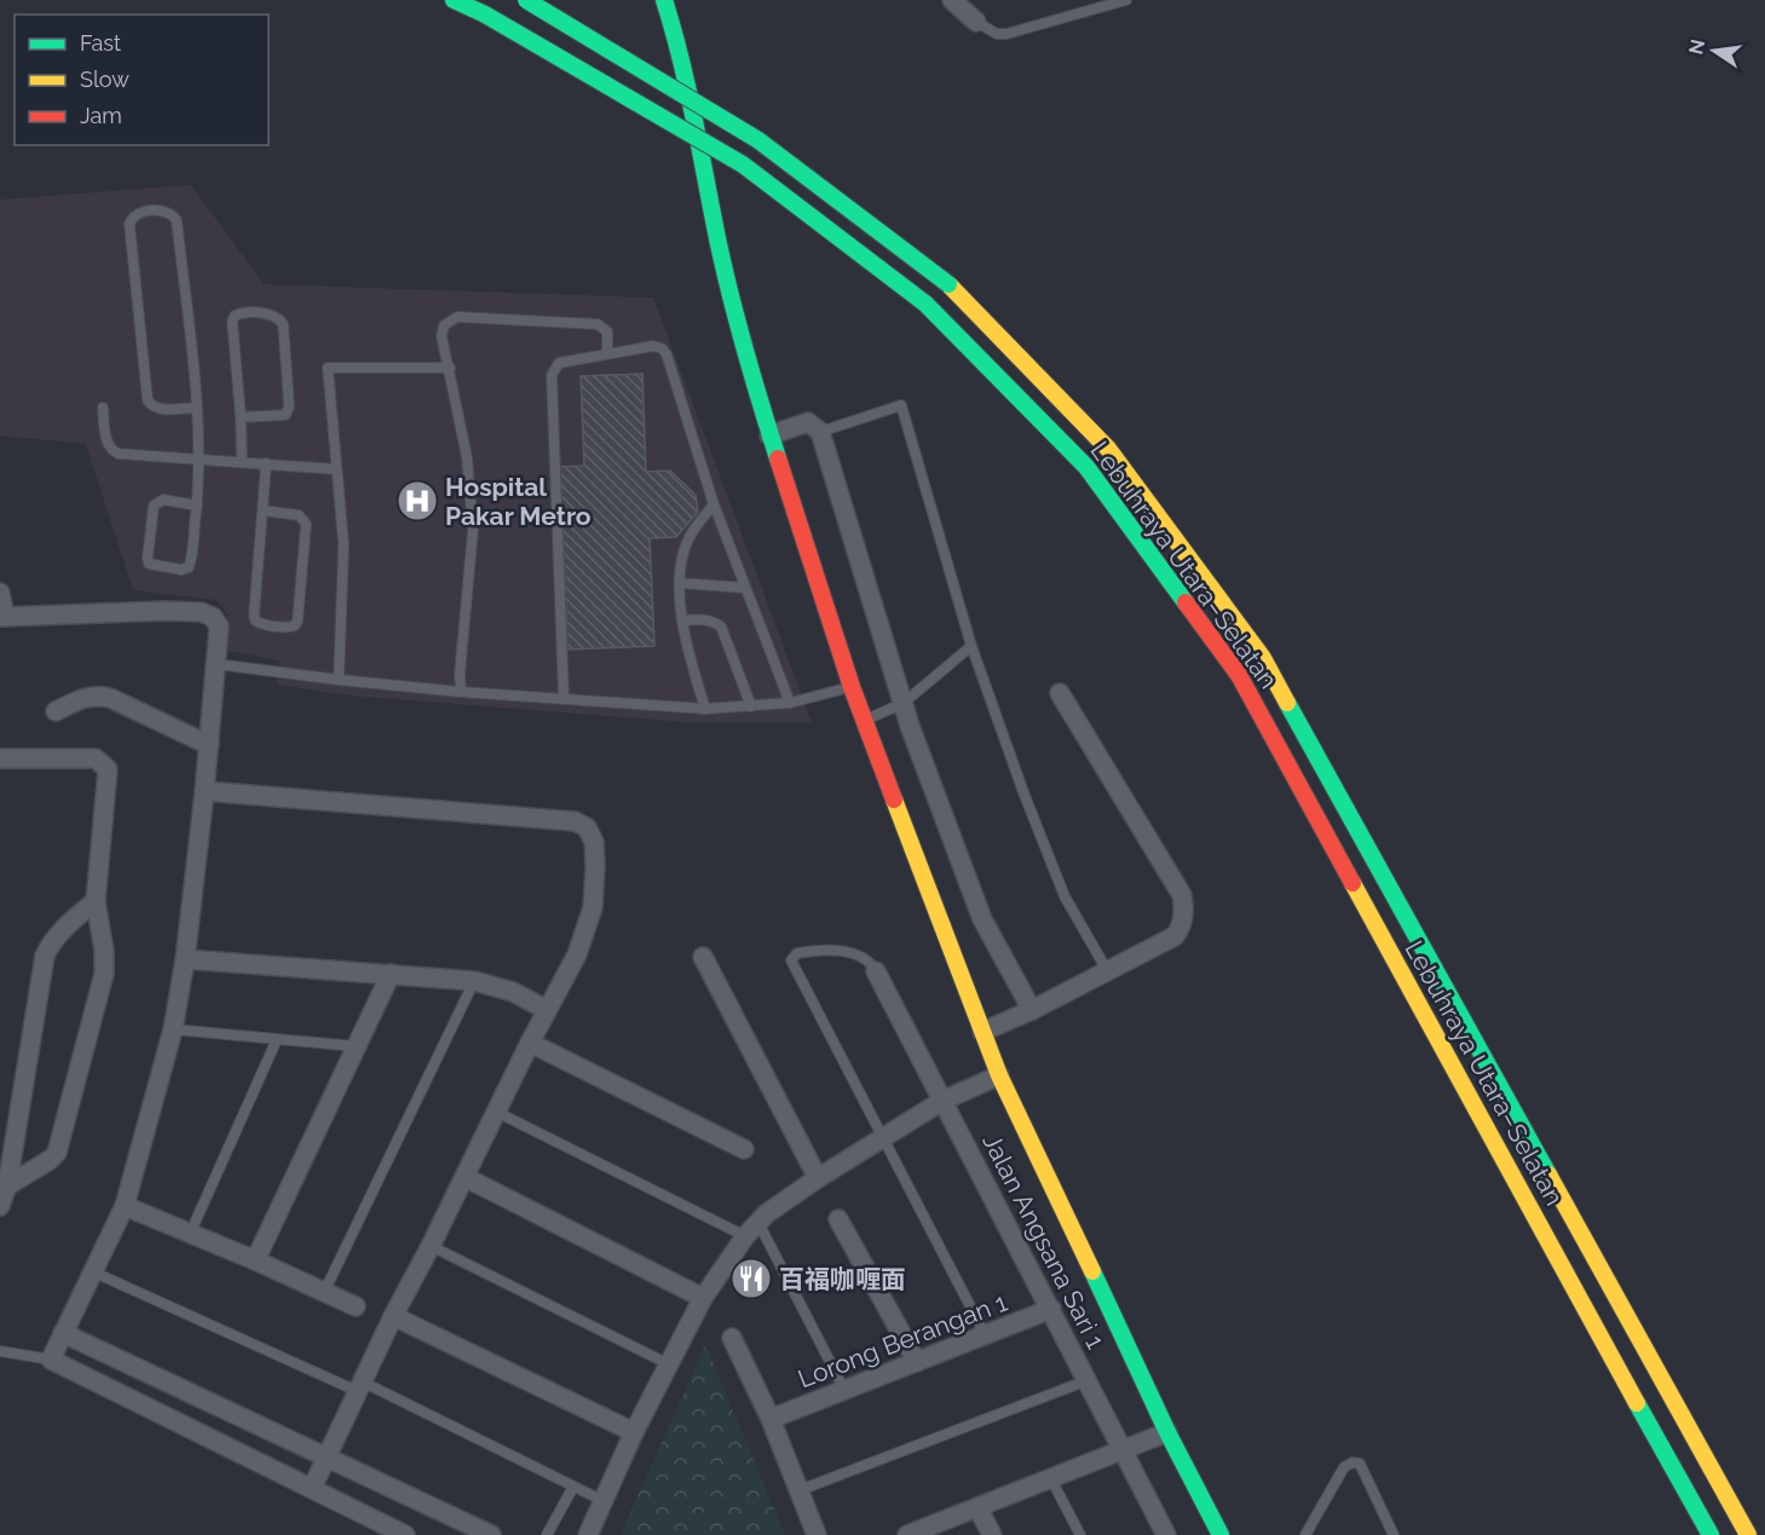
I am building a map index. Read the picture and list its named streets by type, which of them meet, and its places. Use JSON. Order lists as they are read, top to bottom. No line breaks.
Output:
{"streets":{"main road":["Lebuhraya Utara–Selatan"],"street":["Jalan Angsana Sari 1","Lorong Berangan 1"]},"crossings":[["Jalan Angsana Sari 1","Lorong Berangan 1"]],"places":{"hospital":["Hospital Pakar Metro"],"restaurant":["百福咖喱面"]},"legend":["Fast","Slow","Jam"],"north":"left"}
